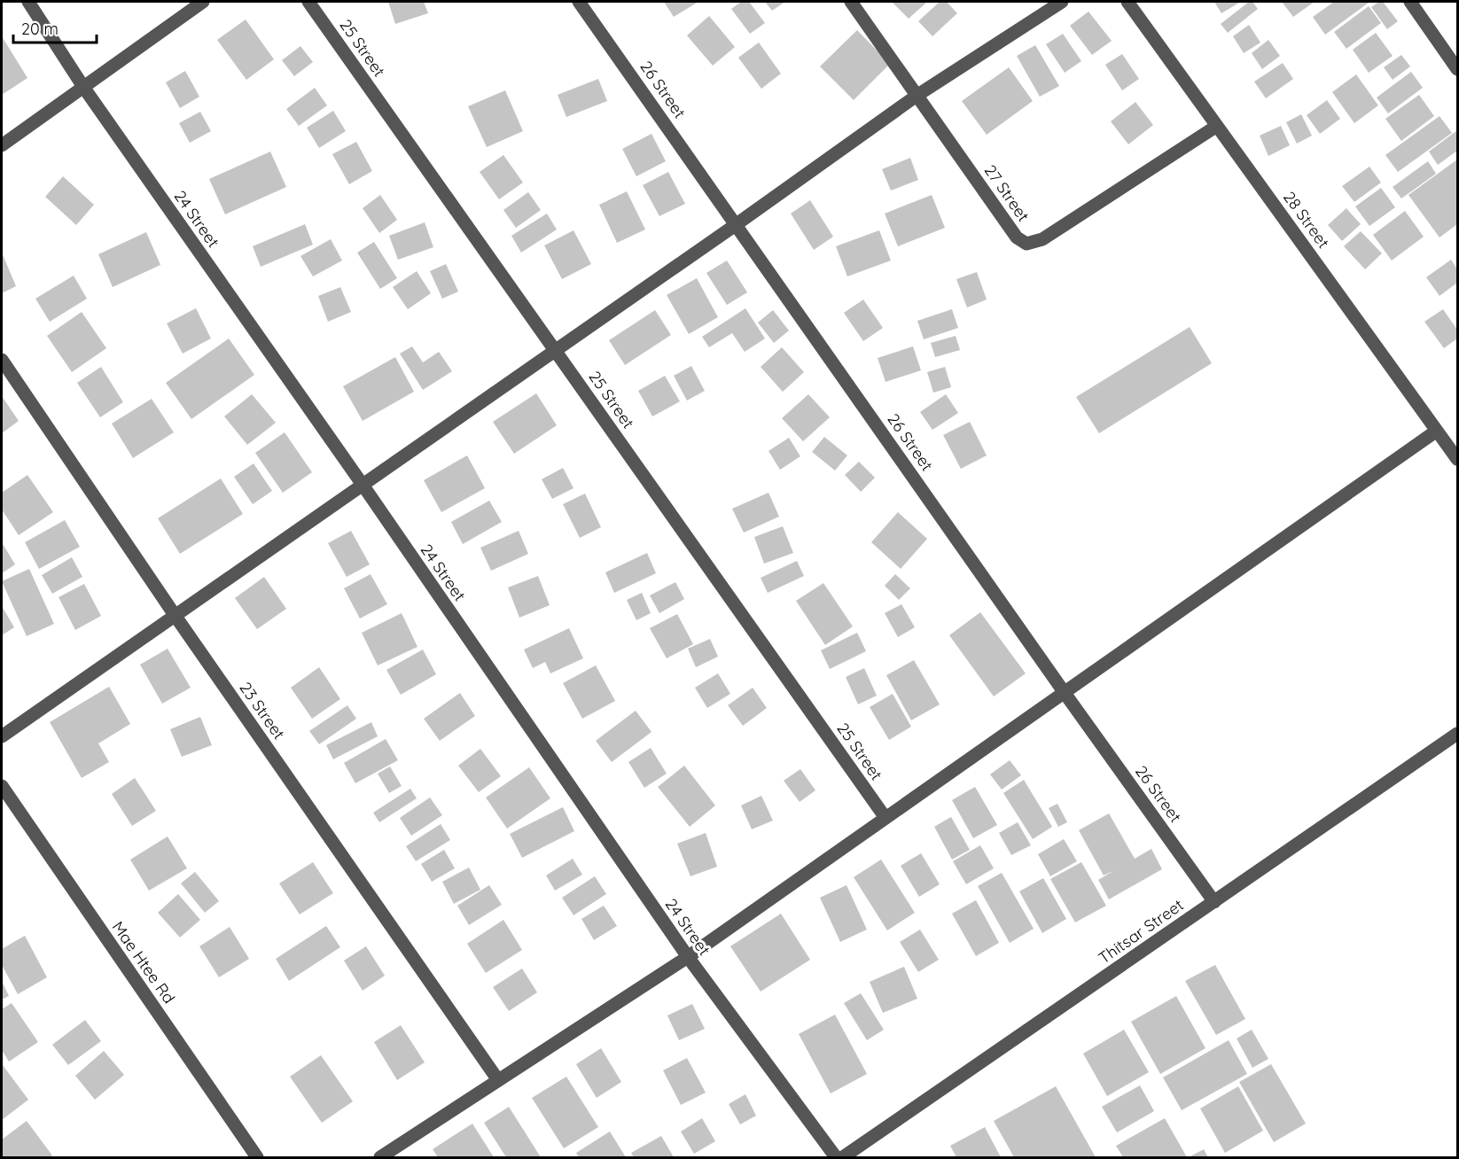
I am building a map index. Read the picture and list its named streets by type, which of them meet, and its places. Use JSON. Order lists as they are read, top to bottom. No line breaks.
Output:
{"streets":{"street":["25 Street","26 Street","27 Street","24 Street","28 Street","23 Street","Thitsar Street","Mae Htee Rd"]},"crossings":[["26 Street","Thitsar Street"],["27 Street","28 Street"]],"scale_bar":"20 m"}
